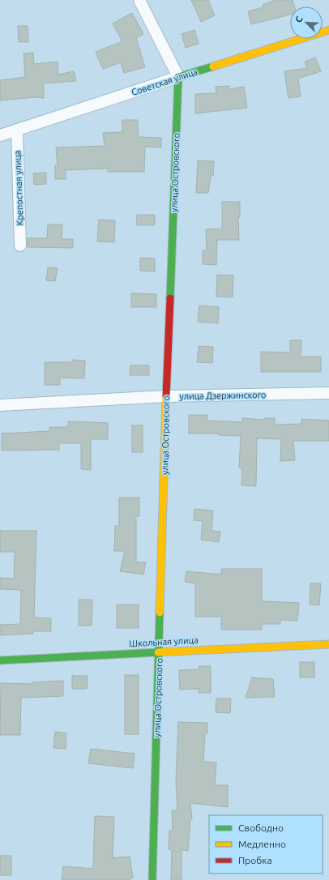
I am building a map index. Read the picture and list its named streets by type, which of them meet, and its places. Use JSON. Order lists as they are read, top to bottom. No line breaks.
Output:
{"streets":{"street":["Советская улица","улица Островского","Крепостная улица","улица Дзержинского","Школьная улица"]},"crossings":[["Советская улица","улица Островского"],["Советская улица","Крепостная улица"],["улица Островского","улица Дзержинского"],["улица Островского","Школьная улица"]],"legend":["Свободно","Медленно","Пробка"],"north":"top left"}
